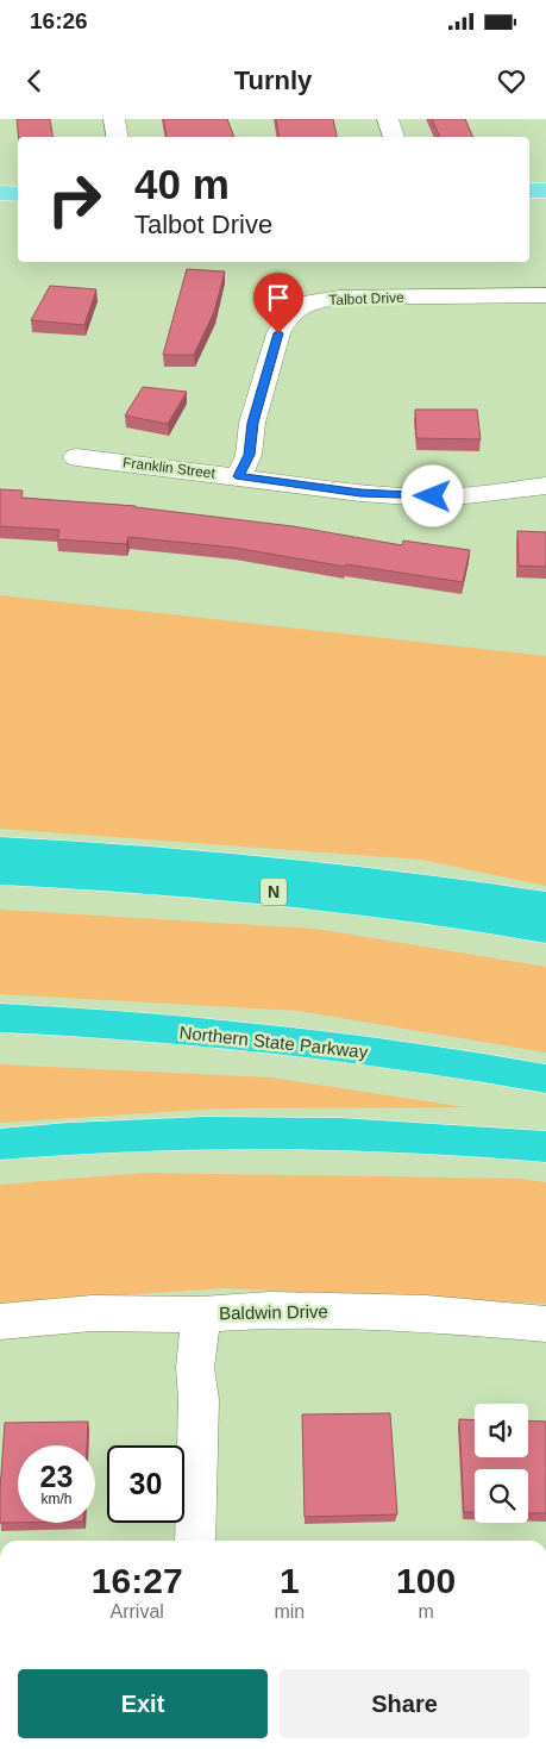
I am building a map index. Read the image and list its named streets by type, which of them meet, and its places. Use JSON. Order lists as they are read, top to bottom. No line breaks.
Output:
{"streets":{"highway":["N","Northern State Parkway"],"street":["Talbot Drive","Franklin Street","Baldwin Drive"]},"crossings":[["Talbot Drive","Franklin Street"]],"page":{"status":"16:26","header":"Turnly","turn":["40 m","Talbot Drive"],"speed":"23 km/h","limit":"30","eta":["16:27","Arrival","1","min","100","m"],"buttons":["Exit","Share"]}}
